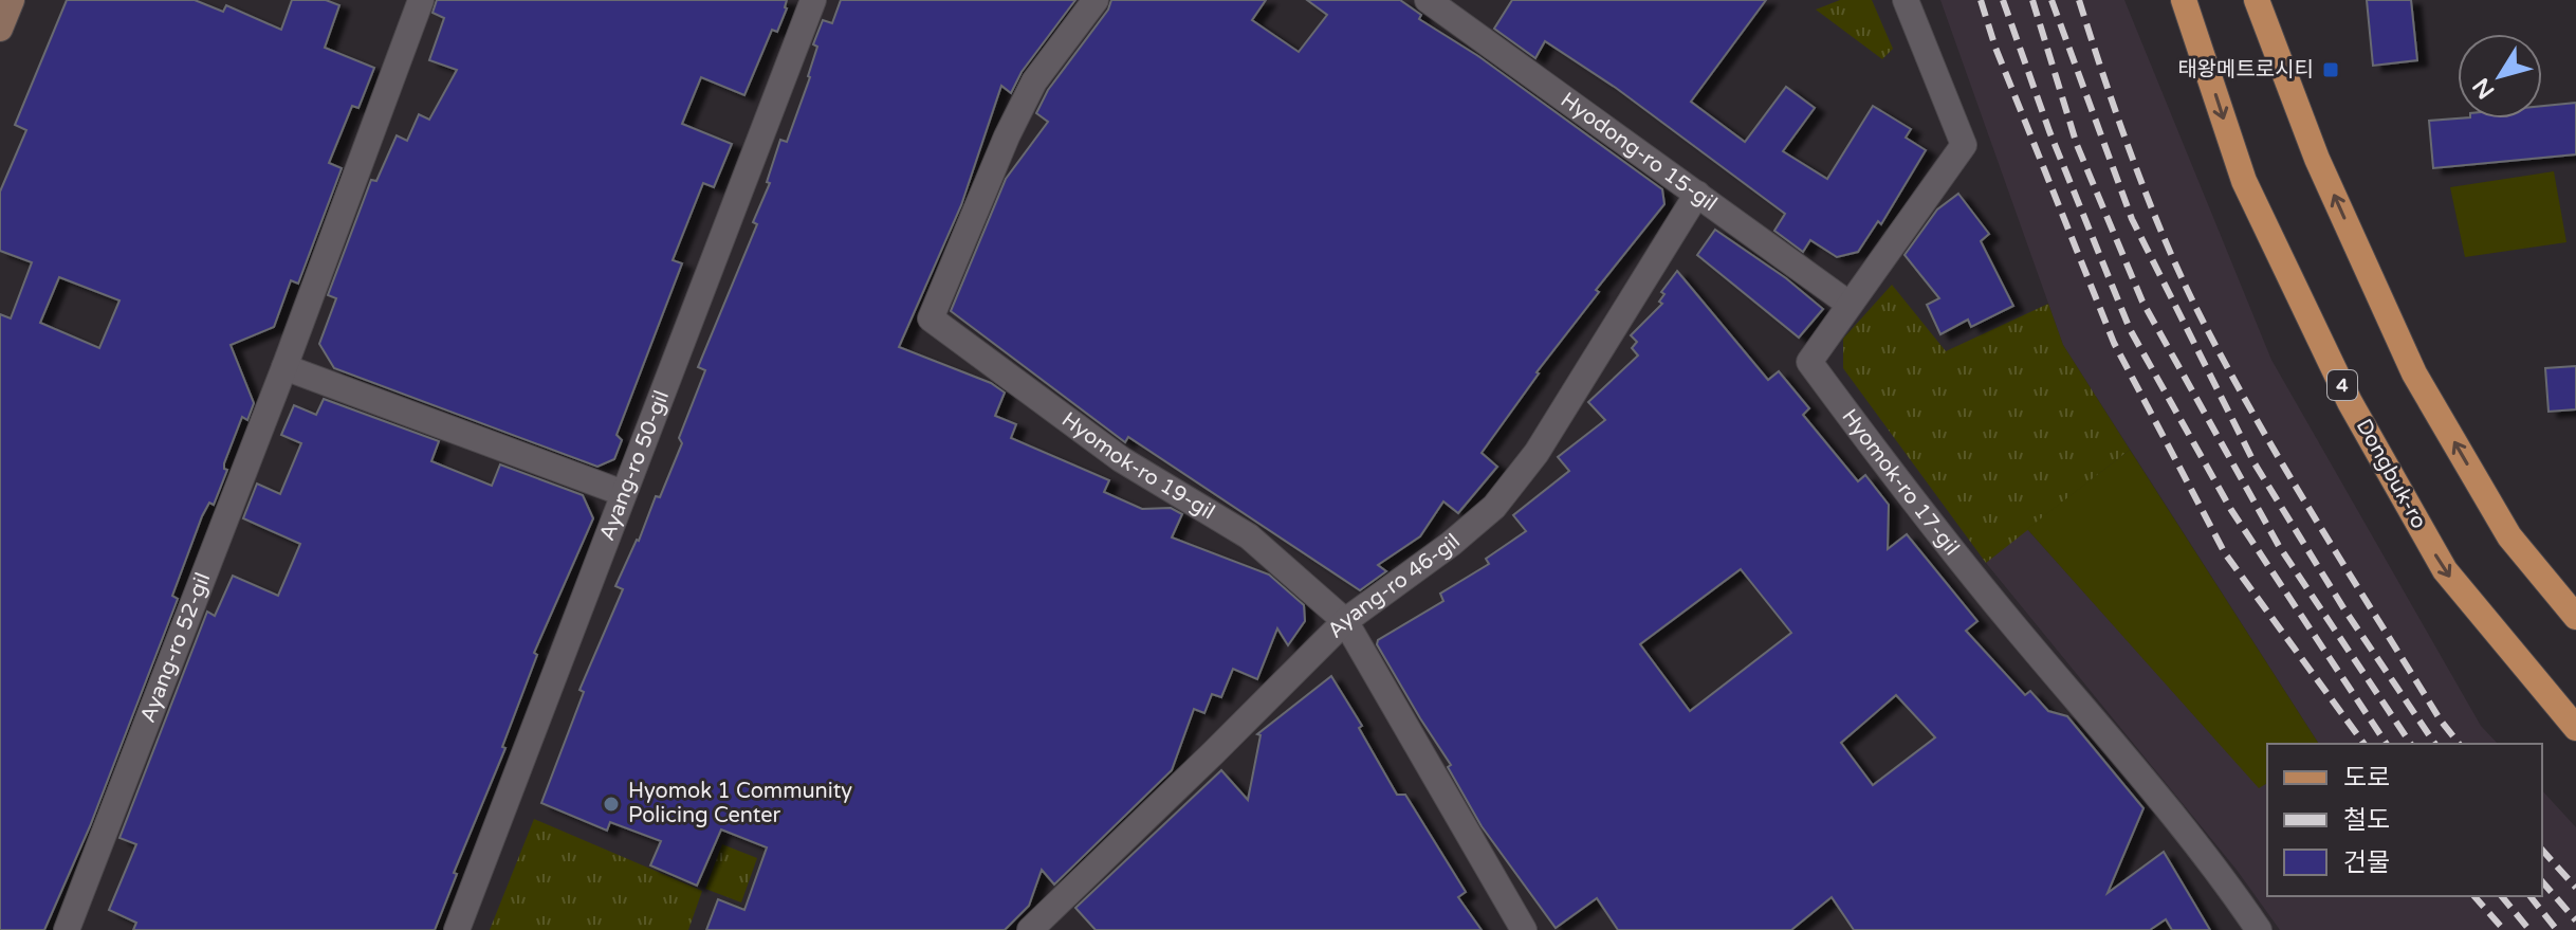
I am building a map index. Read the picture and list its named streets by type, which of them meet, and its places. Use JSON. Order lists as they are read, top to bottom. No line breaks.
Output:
{"streets":{"main road":["4","Dongbuk-ro"],"street":["Hyodong-ro 15-gil","Ayang-ro 50-gil","Hyomok-ro 19-gil","Hyomok-ro 17-gil","Ayang-ro 46-gil","Ayang-ro 52-gil"]},"crossings":[["Hyodong-ro 15-gil","Hyomok-ro 17-gil"],["Hyodong-ro 15-gil","Ayang-ro 46-gil"],["Hyomok-ro 19-gil","Ayang-ro 46-gil"]],"places":{"transit":["태왕메트로시티"],"other":["Hyomok 1 Community Policing Center"]},"legend":["도로","철도","건물"],"north":"bottom left"}
